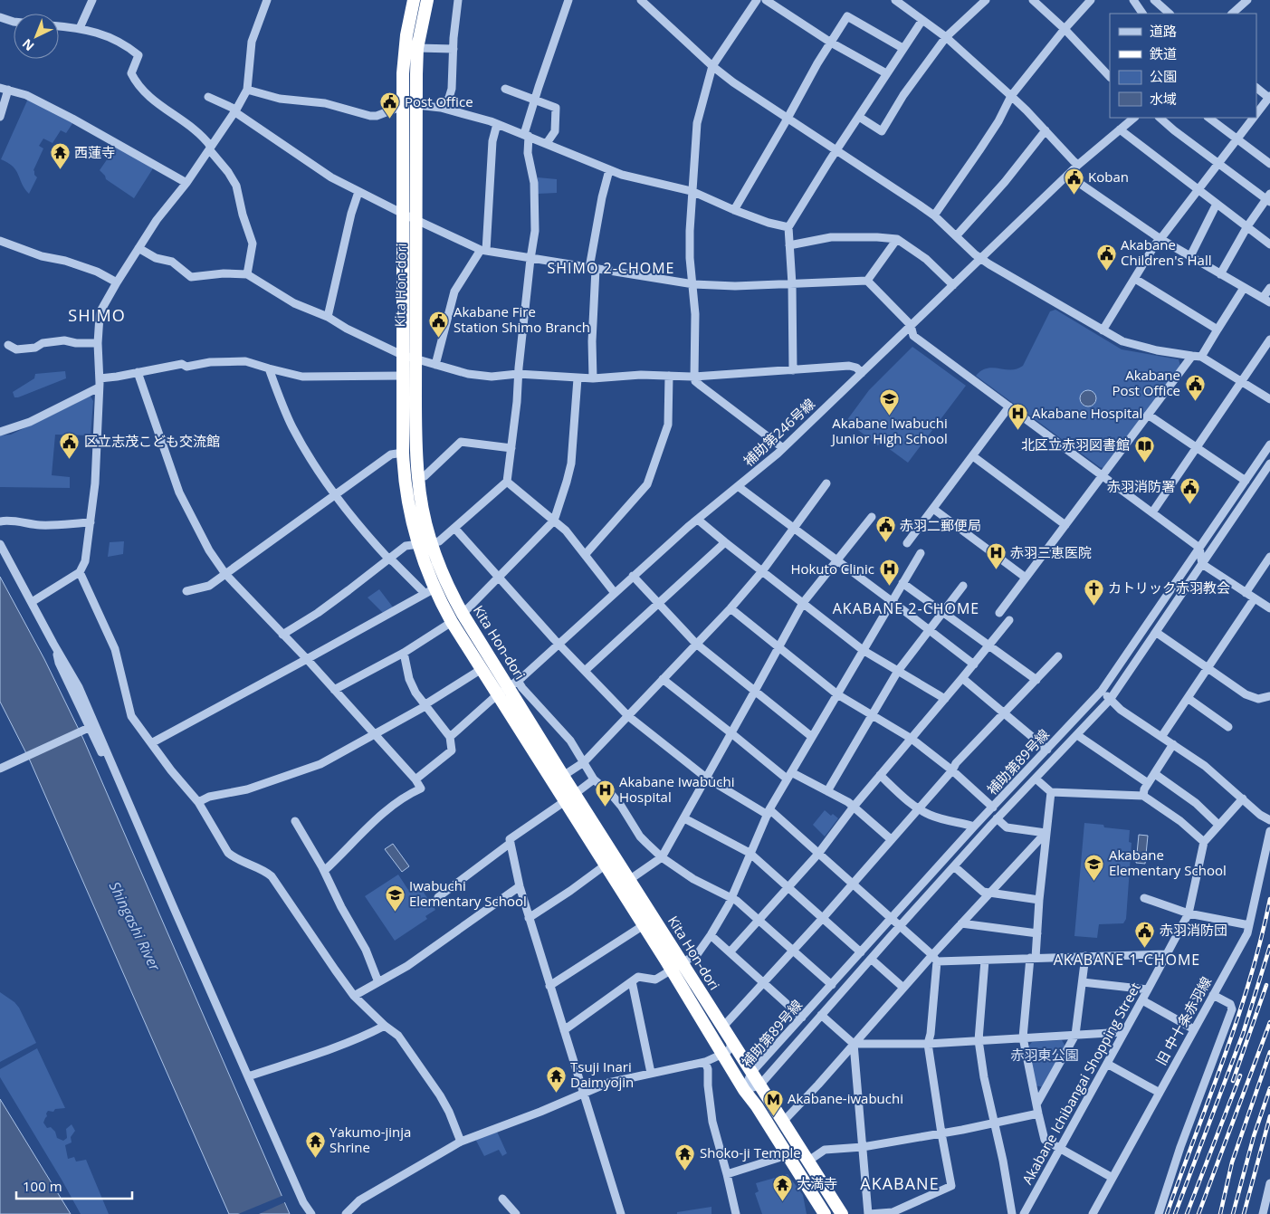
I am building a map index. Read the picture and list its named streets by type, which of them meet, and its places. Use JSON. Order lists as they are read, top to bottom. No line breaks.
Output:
{"streets":{"highway":["Kita Hon-dori"],"street":["補助第246号線","補助第89号線","旧 中十条赤羽線","Akabane Ichibangai Shopping Street"]},"crossings":[["Kita Hon-dori","補助第246号線"],["Kita Hon-dori","補助第89号線"]],"districts":["SHIMO 2-CHOME","SHIMO","AKABANE 2-CHOME","AKABANE 1-CHOME","AKABANE"],"water":["Shingashi River"],"parks":["赤羽東公園"],"places":{"public building":["Post Office","Koban","Akabane Children's Hall","Akabane Fire Station Shimo Branch","Akabane Post Office","区立志茂こども交流館","赤羽消防署","赤羽二郵便局","赤羽消防団"],"temple":["西蓮寺","Tsuji Inari Daimyojin","Yakumo-jinja Shrine","Shoko-ji Temple","大満寺"],"school or university":["Akabane Iwabuchi Junior High School","Akabane Elementary School","Iwabuchi Elementary School"],"hospital":["Akabane Hospital","赤羽三恵医院","Hokuto Clinic","Akabane Iwabuchi Hospital"],"library":["北区立赤羽図書館"],"church":["カトリック赤羽教会"],"metro station":["Akabane-iwabuchi"]},"legend":["道路","鉄道","公園","水域"],"scale_bar":"100 m","north":"bottom left"}
